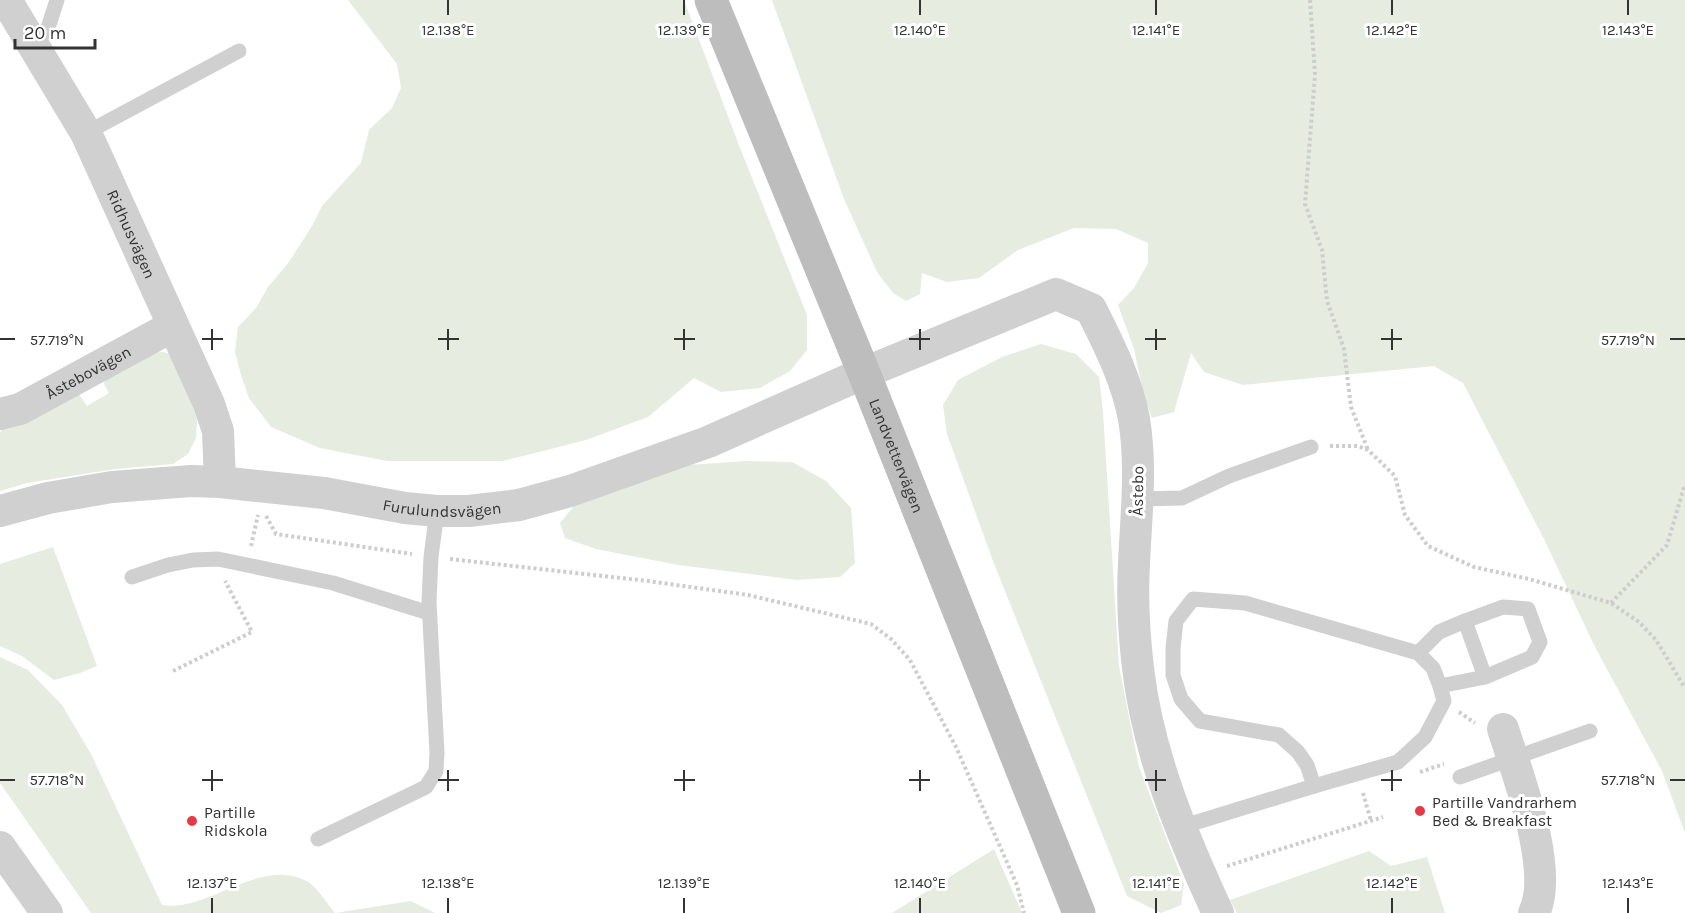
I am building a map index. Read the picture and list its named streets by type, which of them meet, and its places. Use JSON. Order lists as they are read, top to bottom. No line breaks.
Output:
{"streets":{"street":["Ridhusvägen","Åstebovägen","Landvettervägen","Åstebo","Furulundsvägen"]},"crossings":[["Ridhusvägen","Åstebovägen"],["Ridhusvägen","Furulundsvägen"],["Landvettervägen","Åstebo"],["Landvettervägen","Furulundsvägen"],["Åstebo","Furulundsvägen"]],"places":["Partille Vandrarhem Bed & Breakfast","Partille Ridskola"],"scale_bar":"20 m","coordinates":["12.138°E","12.139°E","12.140°E","12.141°E","12.142°E","12.143°E","57.719°N","57.718°N","12.137°E"]}
